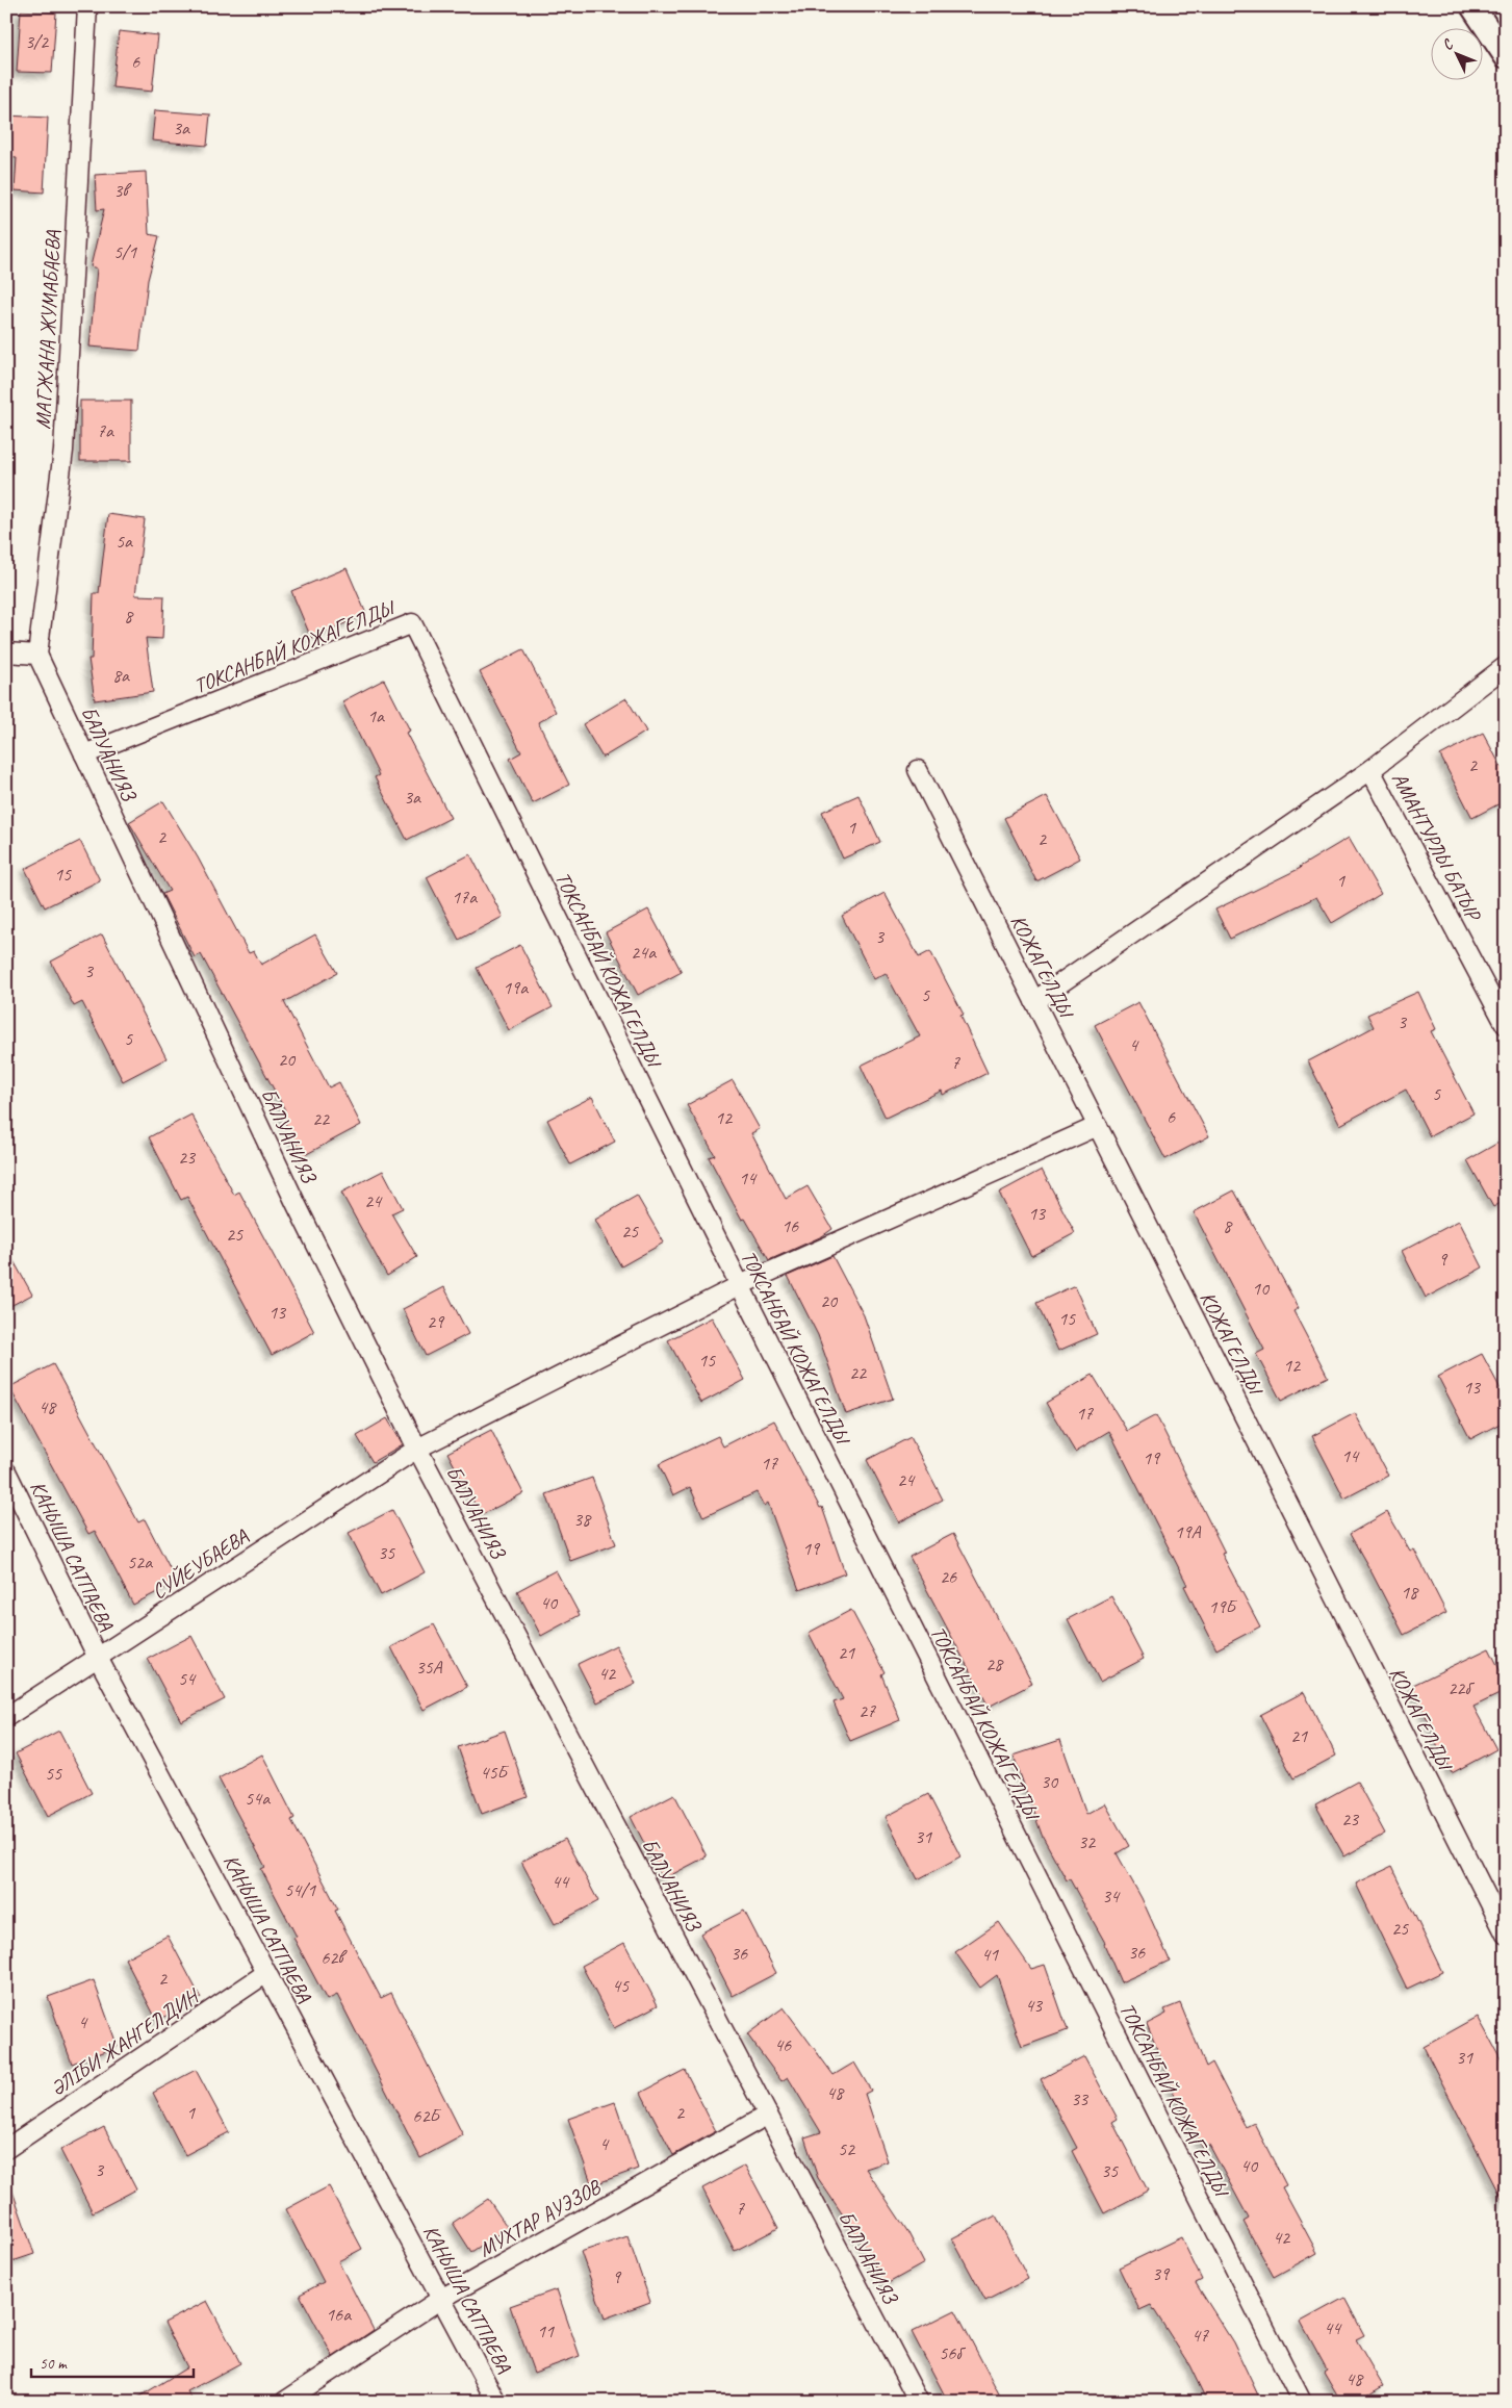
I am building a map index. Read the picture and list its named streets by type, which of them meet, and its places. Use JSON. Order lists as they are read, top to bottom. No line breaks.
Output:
{"streets":{"street":["МАГЖАНА ЖУМАБАЕВА","ТОКСАНБАЙ КОЖАГЕЛДЫ","БАЛУАНИЯЗ","АМАНТУРЛЫ БАТЫР","КОЖАГЕЛДЫ","КАНЫША САТПАЕВА","СУЙЕУБАЕВА","ӘЛІБИ ЖАНГЕЛДИН","МУХТАР АУЭЗОВ"]},"crossings":[["МАГЖАНА ЖУМАБАЕВА","БАЛУАНИЯЗ"],["ТОКСАНБАЙ КОЖАГЕЛДЫ","БАЛУАНИЯЗ"],["ТОКСАНБАЙ КОЖАГЕЛДЫ","СУЙЕУБАЕВА"],["БАЛУАНИЯЗ","СУЙЕУБАЕВА"],["БАЛУАНИЯЗ","МУХТАР АУЭЗОВ"],["КОЖАГЕЛДЫ","СУЙЕУБАЕВА"],["КАНЫША САТПАЕВА","СУЙЕУБАЕВА"],["КАНЫША САТПАЕВА","ӘЛІБИ ЖАНГЕЛДИН"],["КАНЫША САТПАЕВА","МУХТАР АУЭЗОВ"]],"house_numbers":["3/2","6","3а","3в","5/1","7а","5а","8","8а","1а","2","3а","1","2","2","15","1","17а","3","24а","3","19а","5","3","5","4","20","7","5","6","12","22","23","14","24","13","16","8","25","25","9","10","20","13","15","29","15","12","22","13","48","17","14","19","17","24","38","19А","19","35","52а","26","18","40","19Б","21","28","35А","42","54","22б","27","21","45Б","55","30","54а","23","31","32","44","54/1","34","25","36","36","41","62в","2","45","43","4","46","31","48","33","1","2","62Б","4","52","40","3","35","7","42","39","9","16а","44","11","47","56б","48"],"scale_bar":"50 m","north":"top left"}
